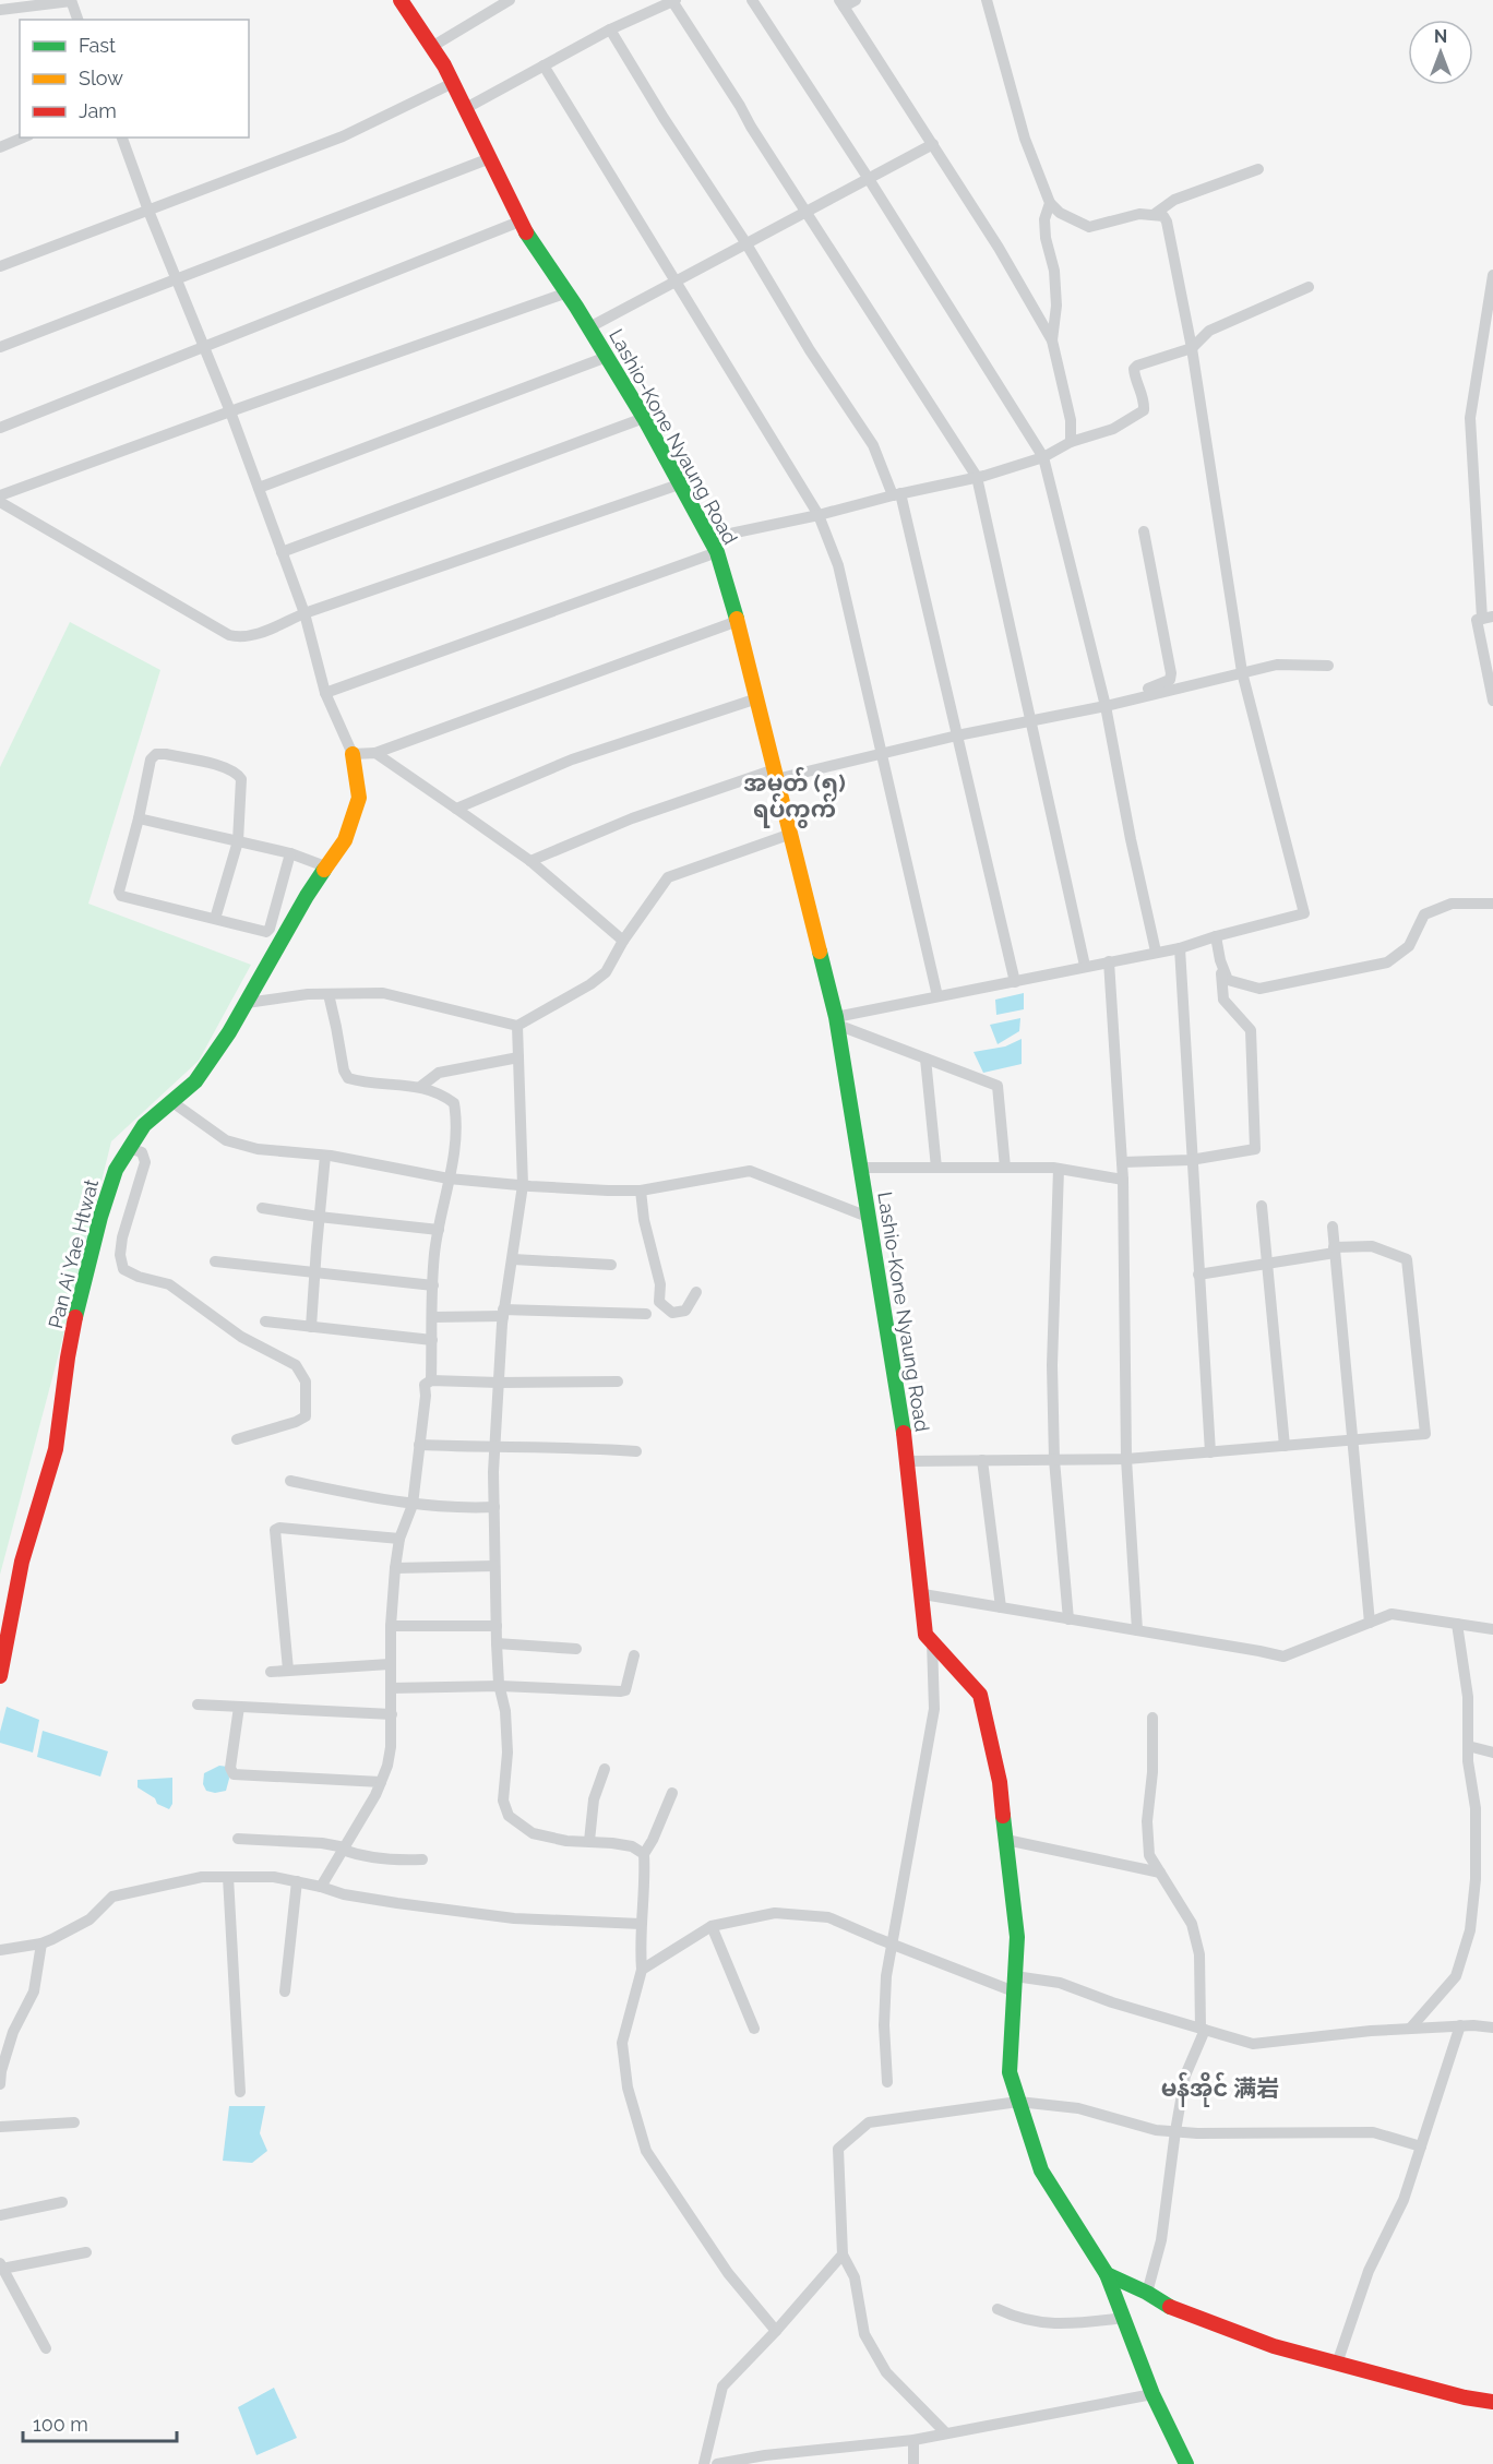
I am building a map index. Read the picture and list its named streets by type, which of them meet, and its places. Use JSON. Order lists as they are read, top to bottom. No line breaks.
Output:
{"streets":{"main road":["Lashio-Kone Nyaung Road","Pan Ai Yae Htwat"]},"districts":["အမှတ် (၅) ရပ်ကွက်","မန်အိုင် 满岩"],"legend":["Fast","Slow","Jam"],"scale_bar":"100 m","north":"top"}
